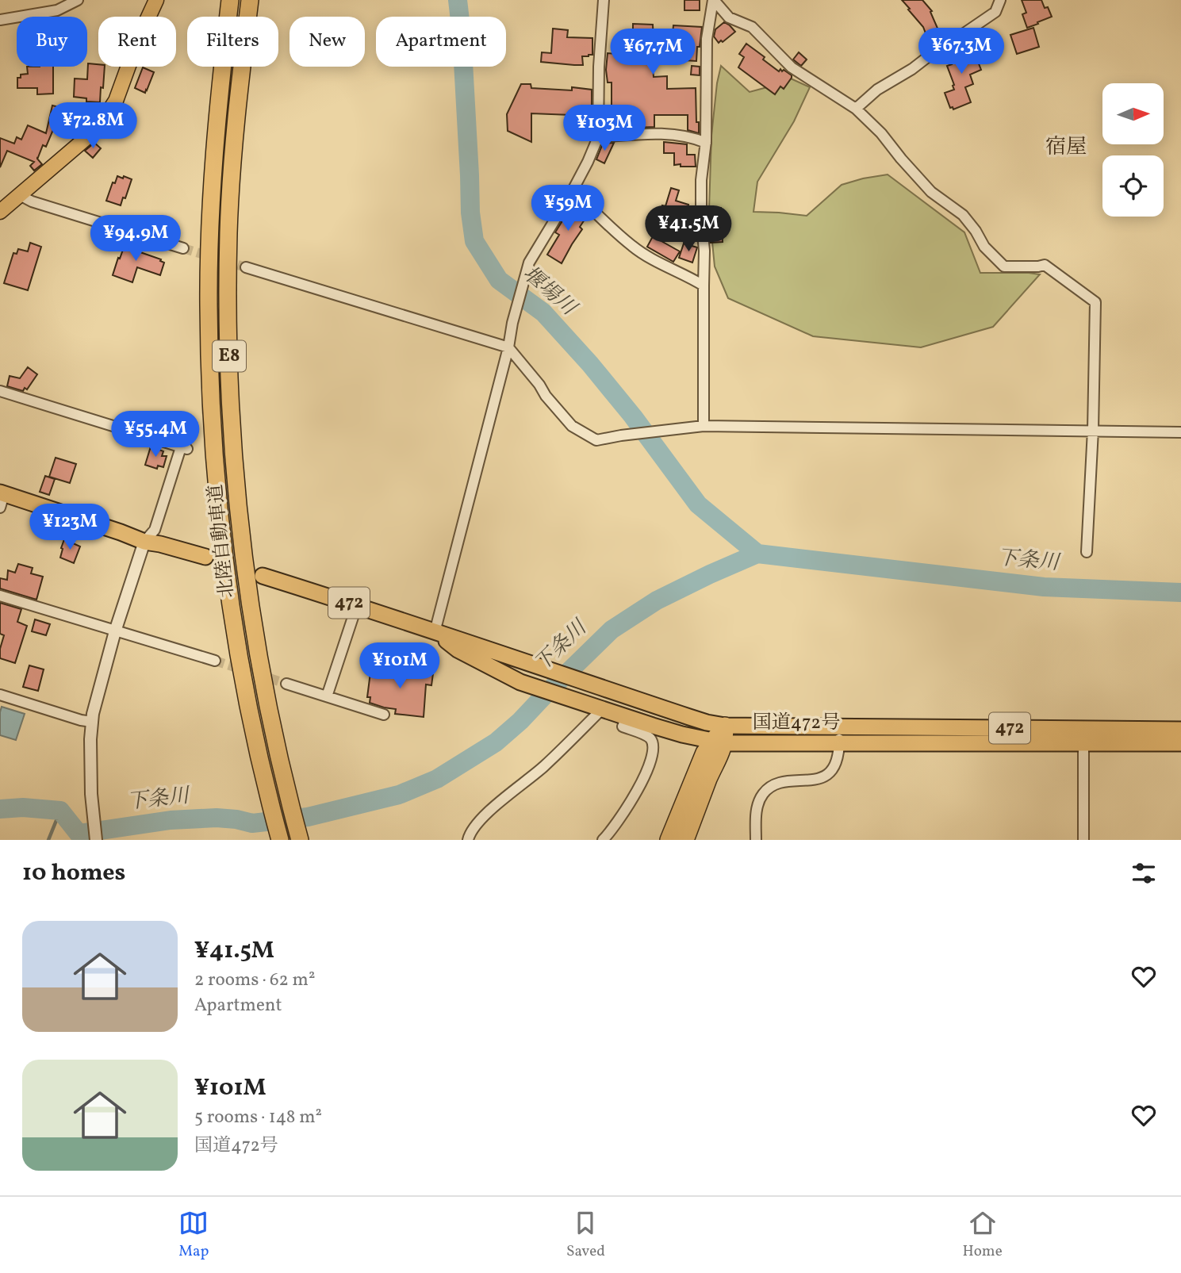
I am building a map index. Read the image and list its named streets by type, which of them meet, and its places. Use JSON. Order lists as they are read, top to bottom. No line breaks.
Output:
{"streets":{"highway":["E8","北陸自動車道","472","国道472号"]},"districts":["宿屋"],"water":["堰場川","下条川"],"north":"right","page":{"chip":["Buy","Rent","Filters","New","Apartment"],"price":["¥67.3M","¥67.7M","¥72.8M","¥103M","¥59M","¥41.5M","¥94.9M","¥55.4M","¥123M","¥101M"],"heading":"10 homes","list":[{"name":"¥41.5M","note":"2 rooms · 62 m² · Apartment"},{"name":"¥101M","note":"5 rooms · 148 m² · 国道472号"}],"tabs":["Map","Saved","Home"]}}
